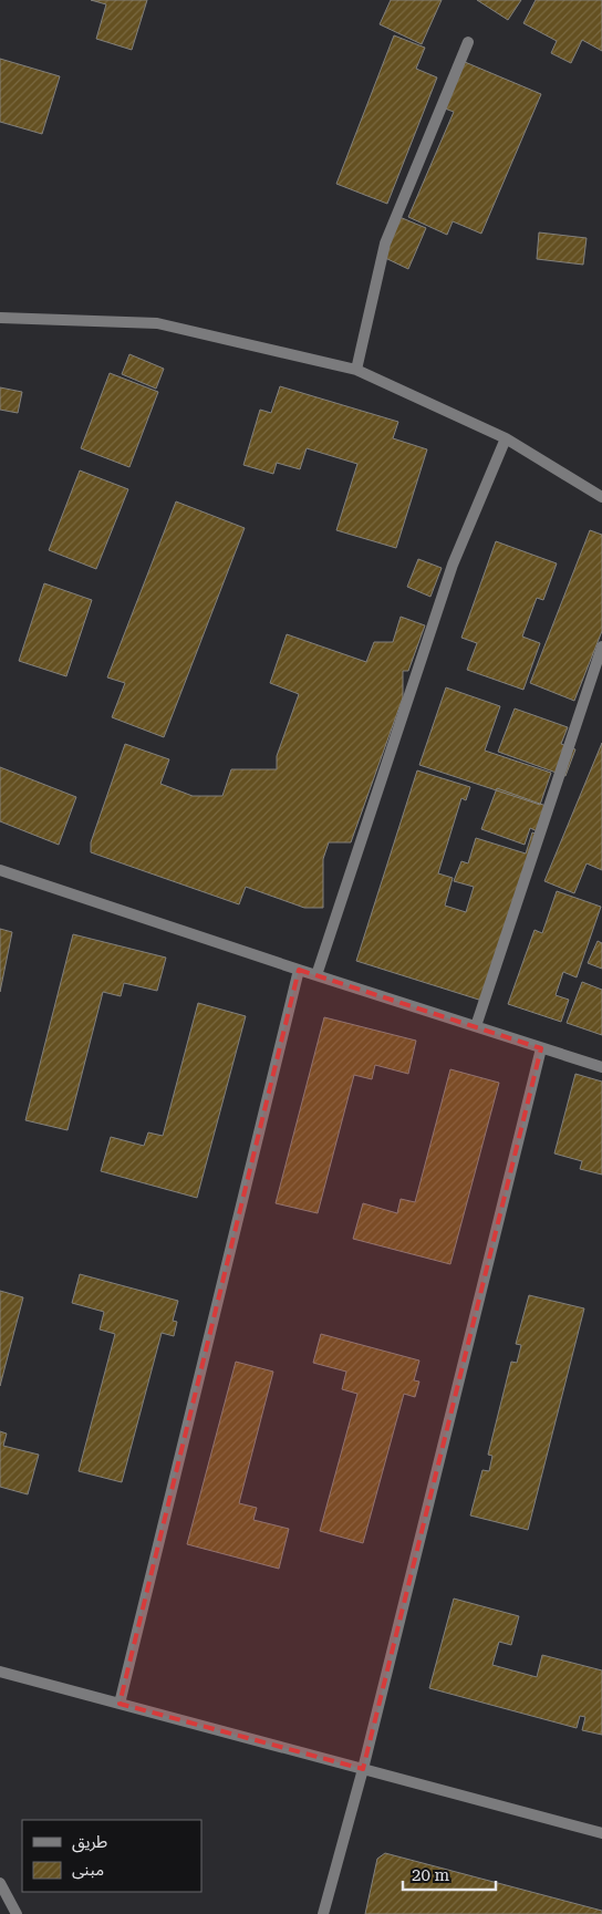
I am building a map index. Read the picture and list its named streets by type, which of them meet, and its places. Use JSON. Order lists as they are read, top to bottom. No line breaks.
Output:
{"legend":["طريق","مبنى"],"scale_bar":"20 m"}
